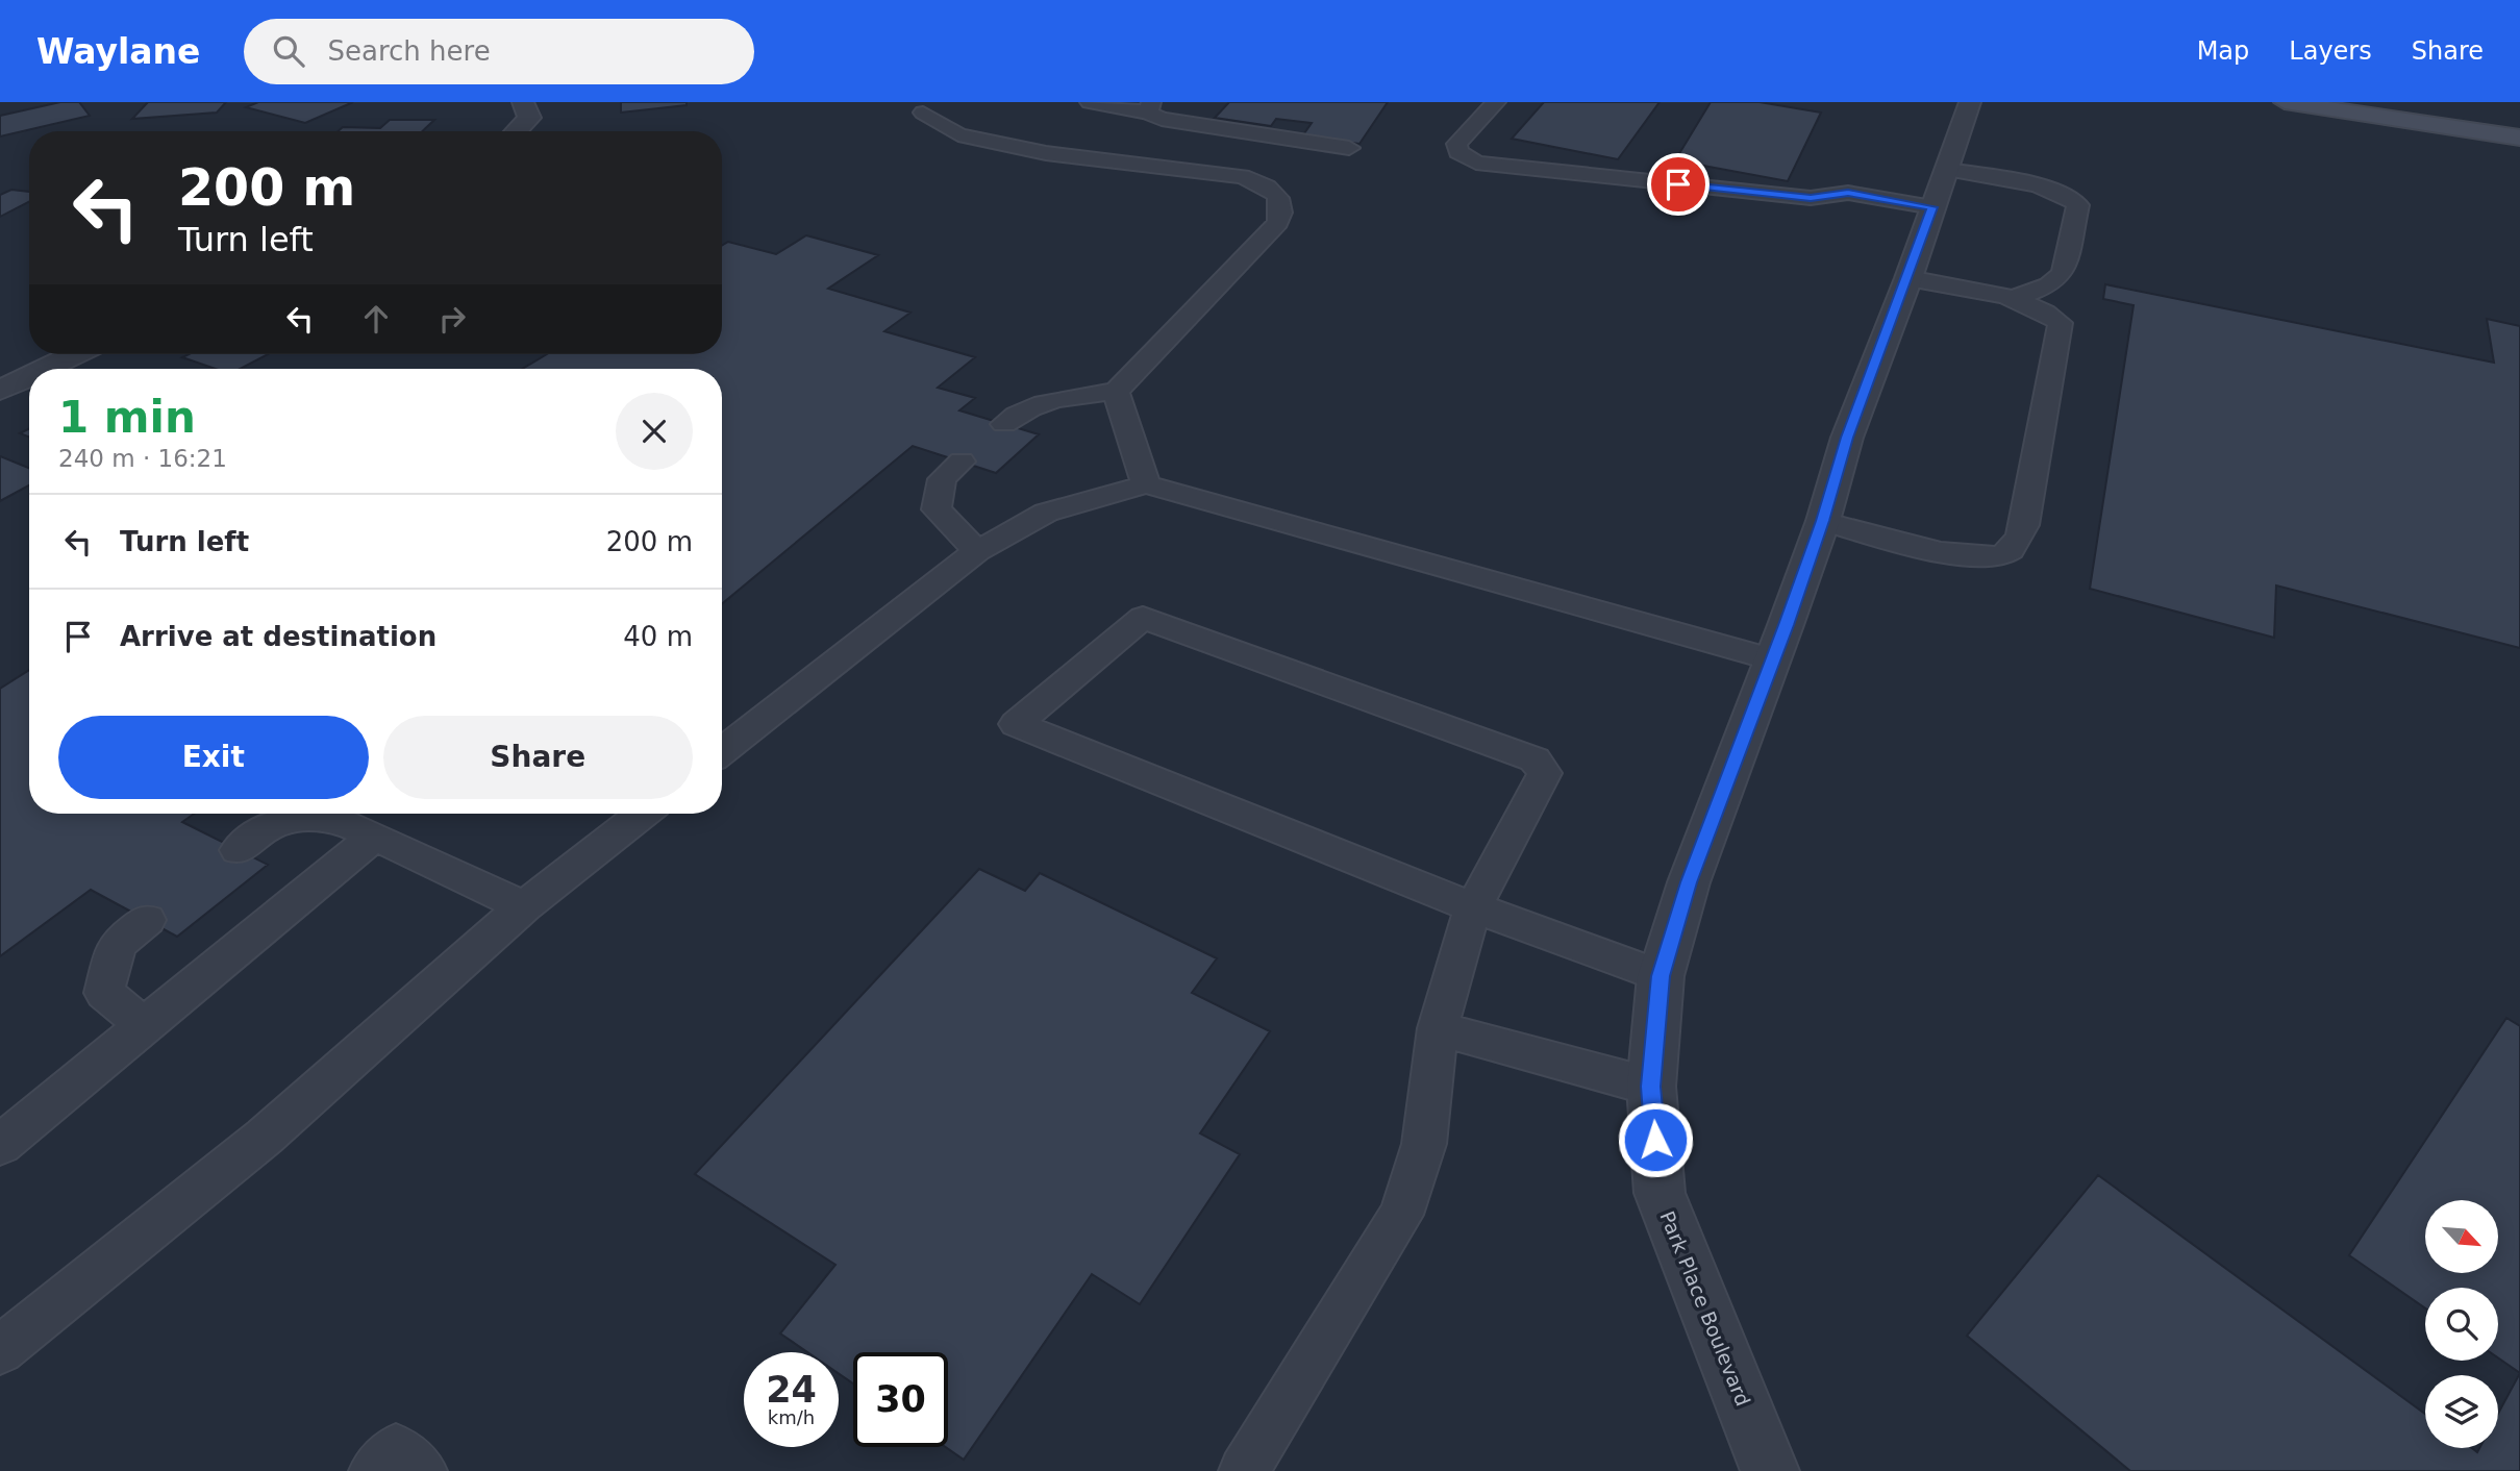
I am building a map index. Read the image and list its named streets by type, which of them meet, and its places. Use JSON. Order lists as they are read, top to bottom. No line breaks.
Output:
{"streets":{"street":["Park Place Boulevard"]},"north":"bottom right","page":{"header":"Waylane","search":"Search here","nav":["Map","Layers","Share"],"turn":["200 m","Turn left"],"heading":["1 min","240 m · 16:21"],"list":[{"name":"Turn left","value":"200 m"},{"name":"Arrive at destination","value":"40 m"}],"buttons":["Exit","Share"],"speed":"24 km/h","limit":"30"}}
